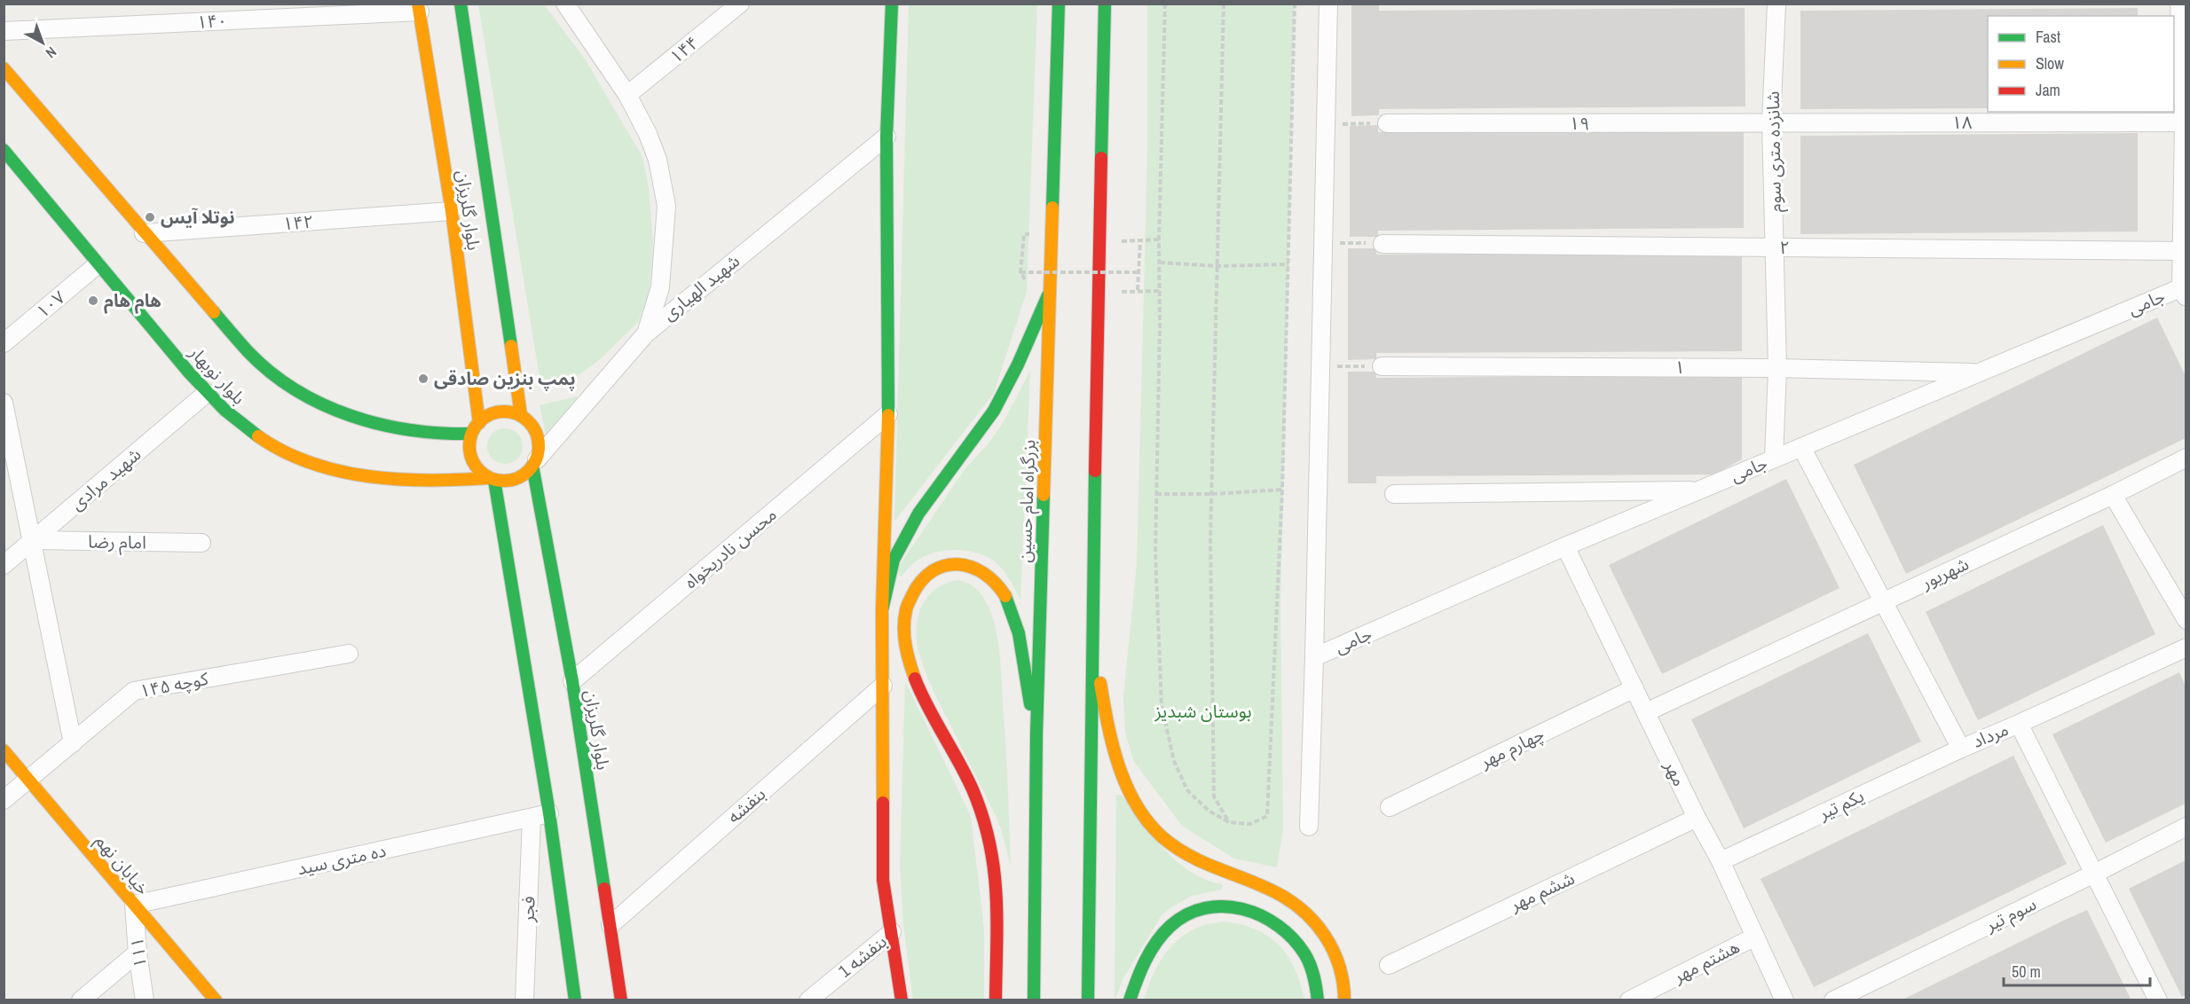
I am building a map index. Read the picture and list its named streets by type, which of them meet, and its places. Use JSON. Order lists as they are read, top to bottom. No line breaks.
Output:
{"streets":{"main road":["بلوار گلریزان","بلوار نوبهار","بزرگراه امام حسین","خیابان نهم"],"street":["۱۴۰","۱۴۴","۱۸","۱۹","شانزده متری سوم","۱۴۲","۲","شهید الهیاری","جامی","۱۰۷","۱","شهید مرادی","امام رضا","محسن نادریخواه","شهریور","کوچه ۱۴۵","مرداد","چهارم مهر","مهر","یکم تیر","بنفشه","ده متری سید","ششم مهر","فجر","سوم تیر","۱۱۱","بنفشه 1","هشتم مهر"]},"crossings":[["۱۴۰","بلوار گلریزان"],["۱۸","۱۹"],["۱۸","شانزده متری سوم"],["۱۹","شانزده متری سوم"],["شانزده متری سوم","۲"],["شانزده متری سوم","جامی"],["شانزده متری سوم","۱"],["بلوار گلریزان","۱۴۲"],["بلوار گلریزان","شهید الهیاری"],["بلوار گلریزان","بلوار نوبهار"],["بلوار گلریزان","محسن نادریخواه"],["بلوار گلریزان","بنفشه"],["شهید الهیاری","بلوار نوبهار"],["جامی","۱"],["جامی","مرداد"],["جامی","مهر"],["۱۰۷","بلوار نوبهار"],["بلوار نوبهار","شهید مرادی"],["شهید مرادی","امام رضا"],["شهریور","مرداد"],["شهریور","مهر"],["کوچه ۱۴۵","خیابان نهم"],["مرداد","یکم تیر"],["مرداد","سوم تیر"],["چهارم مهر","مهر"],["مهر","یکم تیر"],["مهر","ششم مهر"],["مهر","هشتم مهر"],["ده متری سید","خیابان نهم"],["ده متری سید","فجر"],["ده متری سید","۱۱۱"],["خیابان نهم","۱۱۱"]],"parks":["بوستان شبدیز"],"places":["نوتلا آیس","هام هام","پمپ بنزین صادقی"],"legend":["Fast","Slow","Jam"],"scale_bar":"50 m","north":"bottom right"}
